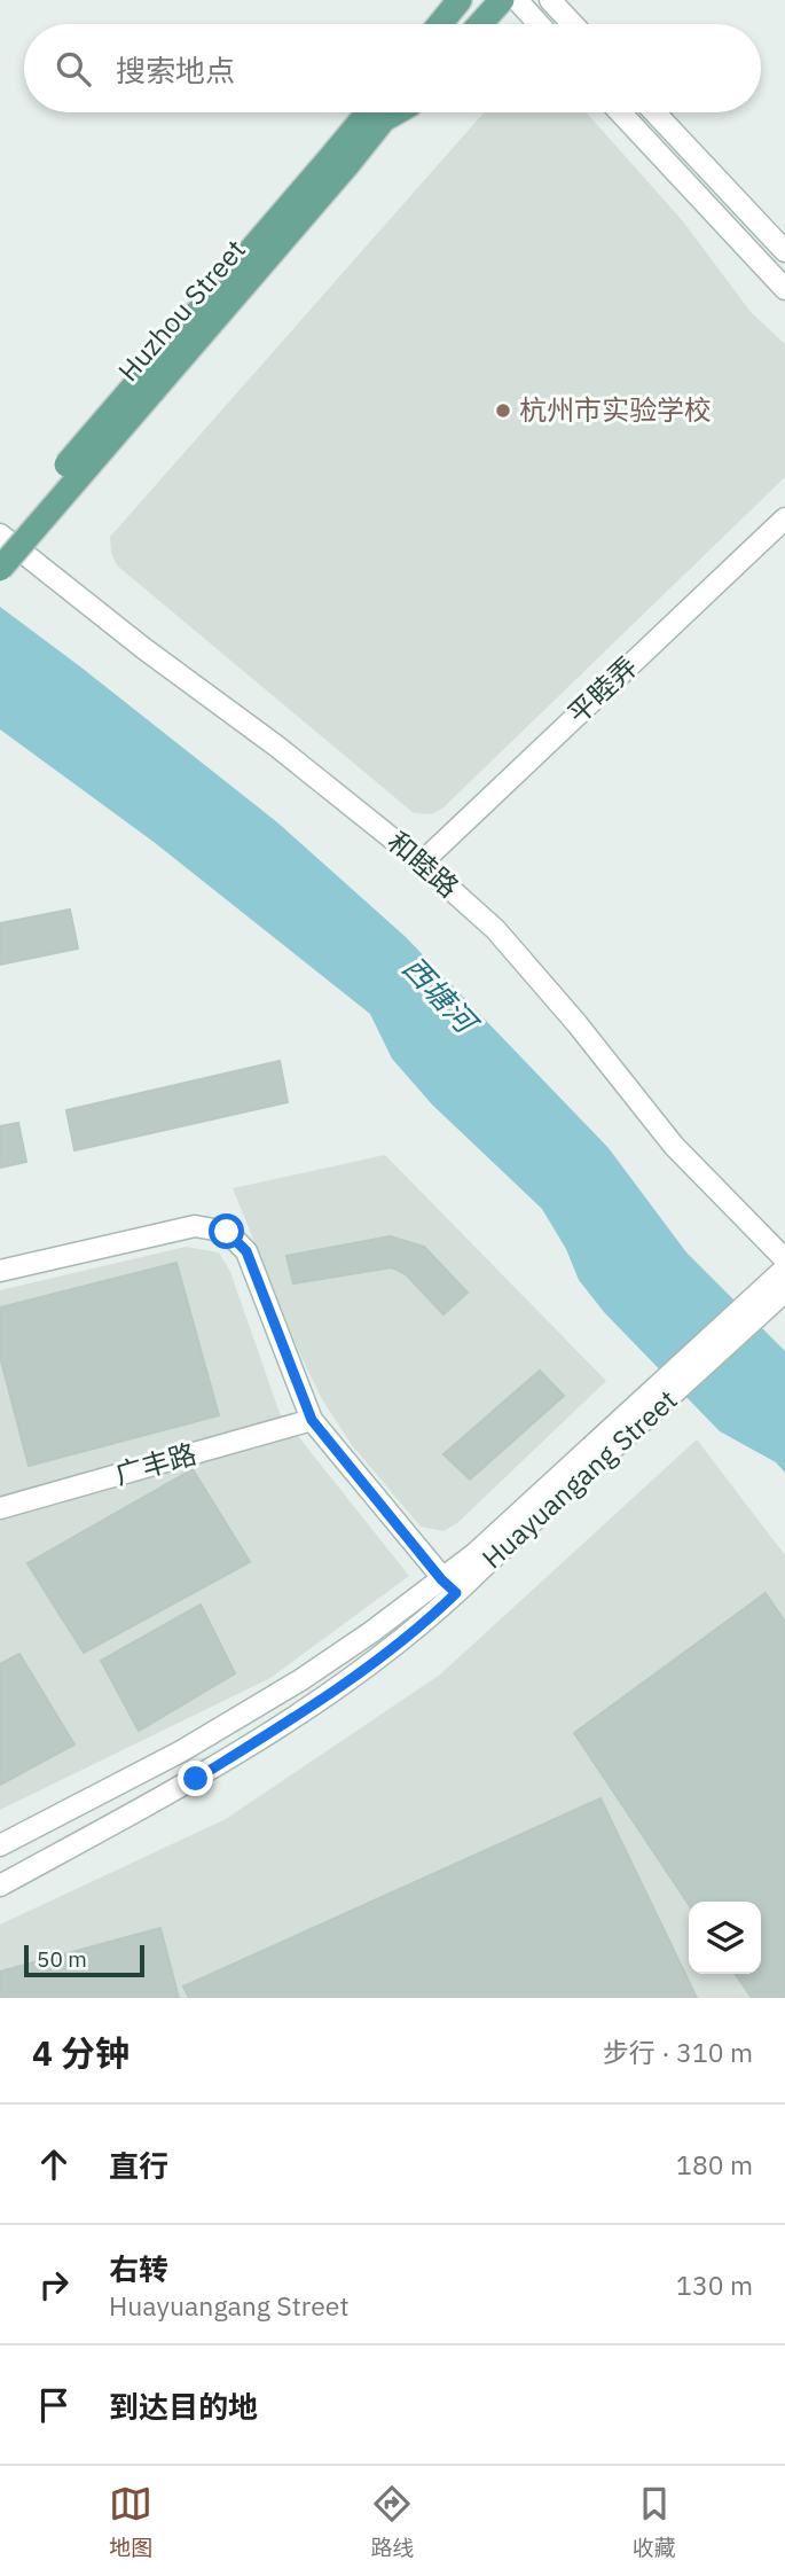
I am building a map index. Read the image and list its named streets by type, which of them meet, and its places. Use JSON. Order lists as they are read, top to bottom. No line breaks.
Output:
{"streets":{"main road":["Huzhou Street"],"street":["平睦弄","和睦路","广丰路","Huayuangang Street"]},"crossings":[["平睦弄","和睦路"],["和睦路","Huayuangang Street"]],"water":["西塘河"],"places":["杭州市实验学校"],"scale_bar":"50 m","page":{"search":"搜索地点","scale":"50 m","heading":["4 分钟","步行 · 310 m"],"list":[["直行","180 m"],["右转","Huayuangang Street","130 m"],"到达目的地"],"nav":["地图","路线","收藏"]}}
